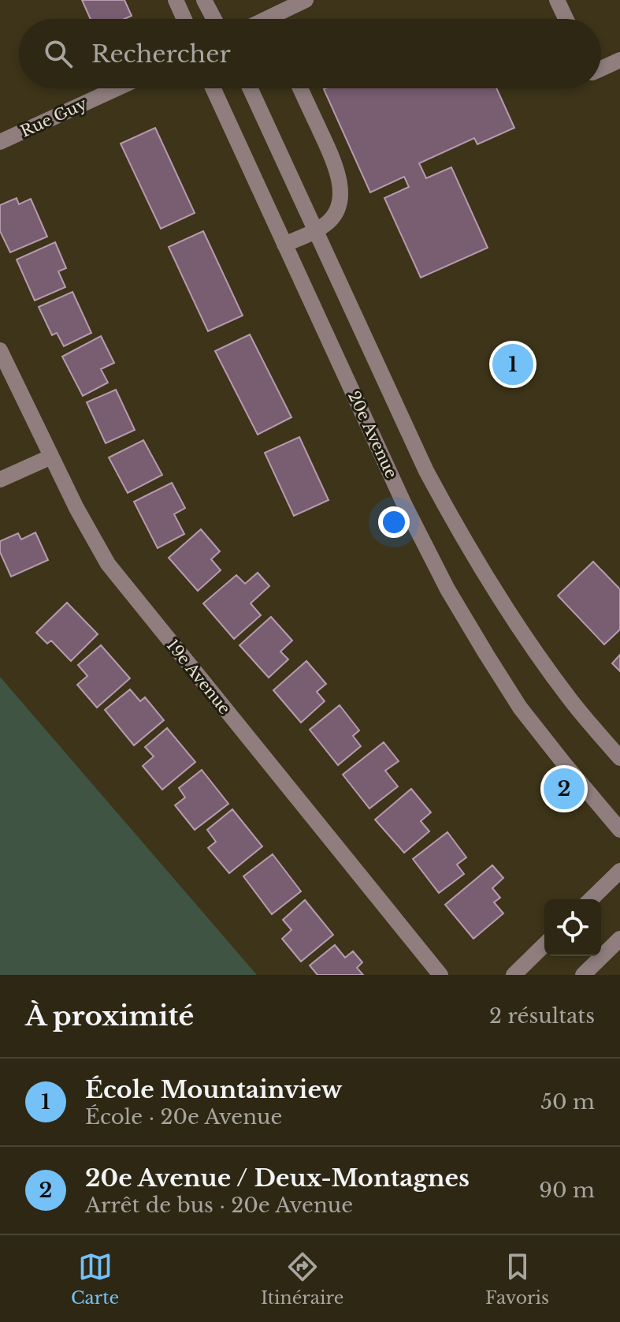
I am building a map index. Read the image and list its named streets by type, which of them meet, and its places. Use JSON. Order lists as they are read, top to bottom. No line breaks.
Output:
{"streets":{"street":["Rue Guy","20e Avenue","19e Avenue"]},"page":{"search":"Rechercher","pins":["1","2"],"heading":["À proximité","2 résultats"],"list":[{"mark":"1","name":"École Mountainview","note":"École · 20e Avenue","value":"50 m"},{"mark":"2","name":"20e Avenue / Deux-Montagnes","note":"Arrêt de bus · 20e Avenue","value":"90 m"}],"nav":["Carte","Itinéraire","Favoris"]}}
